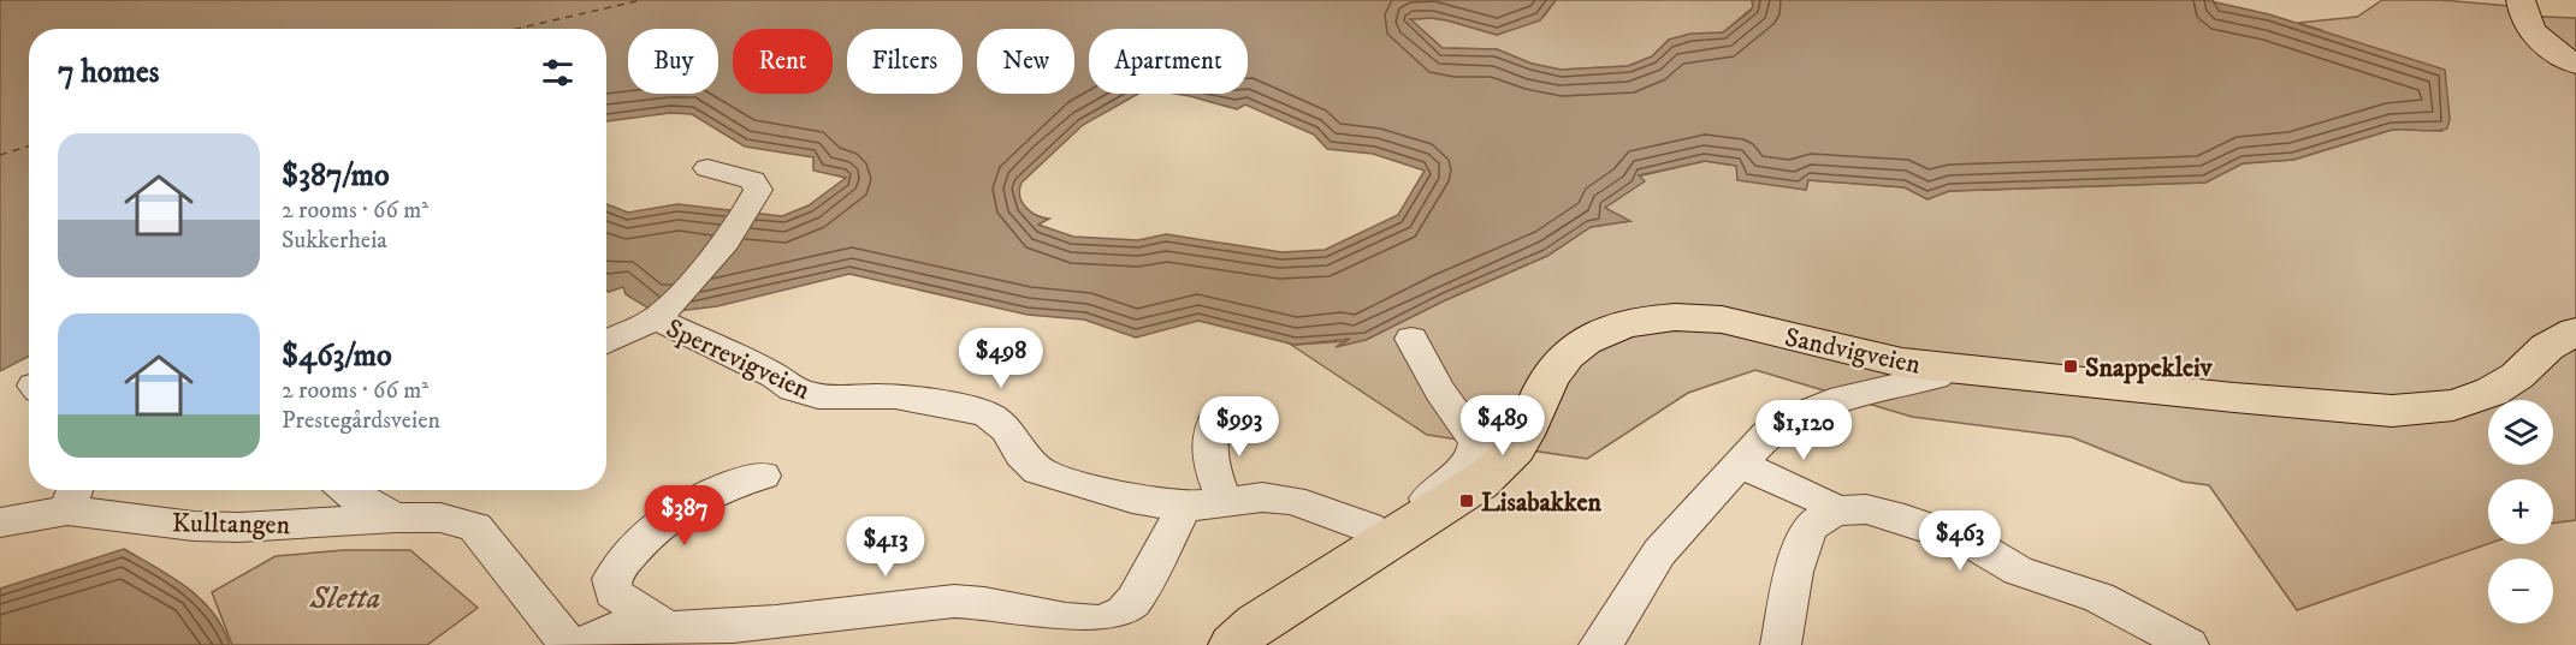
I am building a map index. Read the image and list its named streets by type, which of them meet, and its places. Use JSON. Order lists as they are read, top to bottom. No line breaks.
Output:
{"streets":{"main road":["Sandvigveien"],"street":["Sperrevigveien","Kulltangen"]},"crossings":[["Sandvigveien","Sperrevigveien"]],"parks":["Sletta"],"places":{"transit":["Snappekleiv","Lisabakken"]},"page":{"chip":["Buy","Rent","Filters","New","Apartment"],"heading":"7 homes","list":[{"name":"$387/mo","note":"2 rooms · 66 m² · Sukkerheia"},{"name":"$463/mo","note":"2 rooms · 66 m² · Prestegårdsveien"}],"price":["$498","$489","$993","$1,120","$387","$463","$413"],"map_buttons":["+","−"]}}
